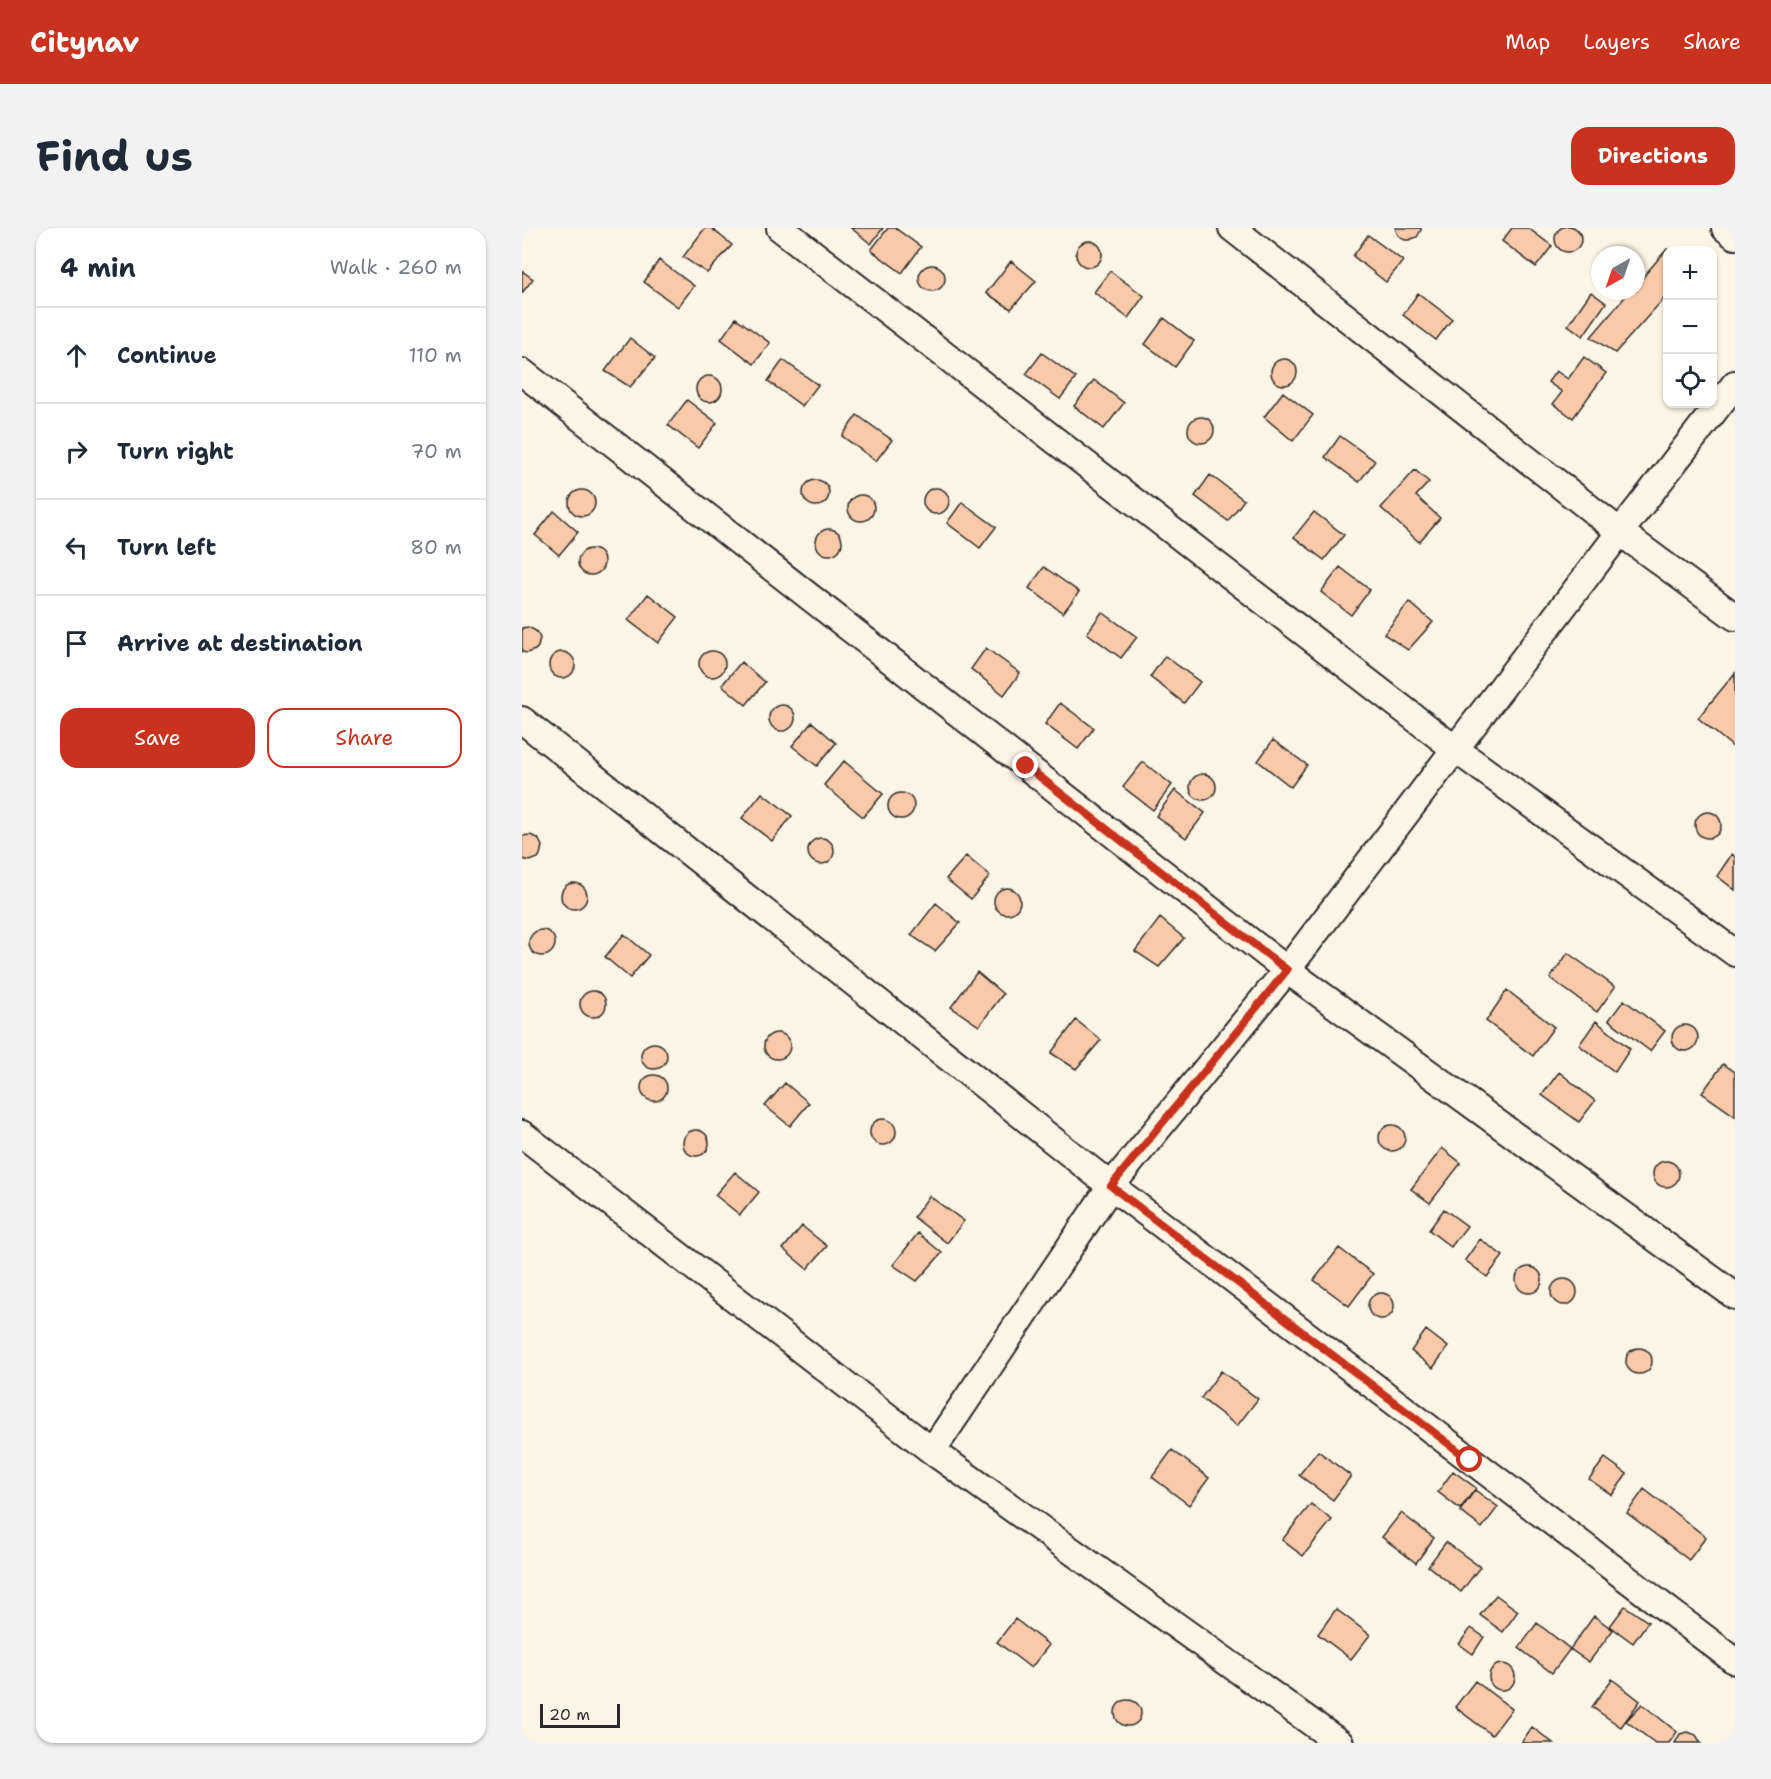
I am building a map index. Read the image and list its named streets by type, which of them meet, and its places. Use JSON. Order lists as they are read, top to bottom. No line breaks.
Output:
{"scale_bar":"20 m","north":"bottom left","page":{"header":"Citynav","nav":["Map","Layers","Share"],"buttons":["Directions",["Save","Share"]],"title":"Find us","heading":["4 min","Walk · 260 m"],"map_buttons":["+","−"],"list":[["Continue","110 m"],["Turn right","70 m"],["Turn left","80 m"],"Arrive at destination"],"scale":"20 m"}}
